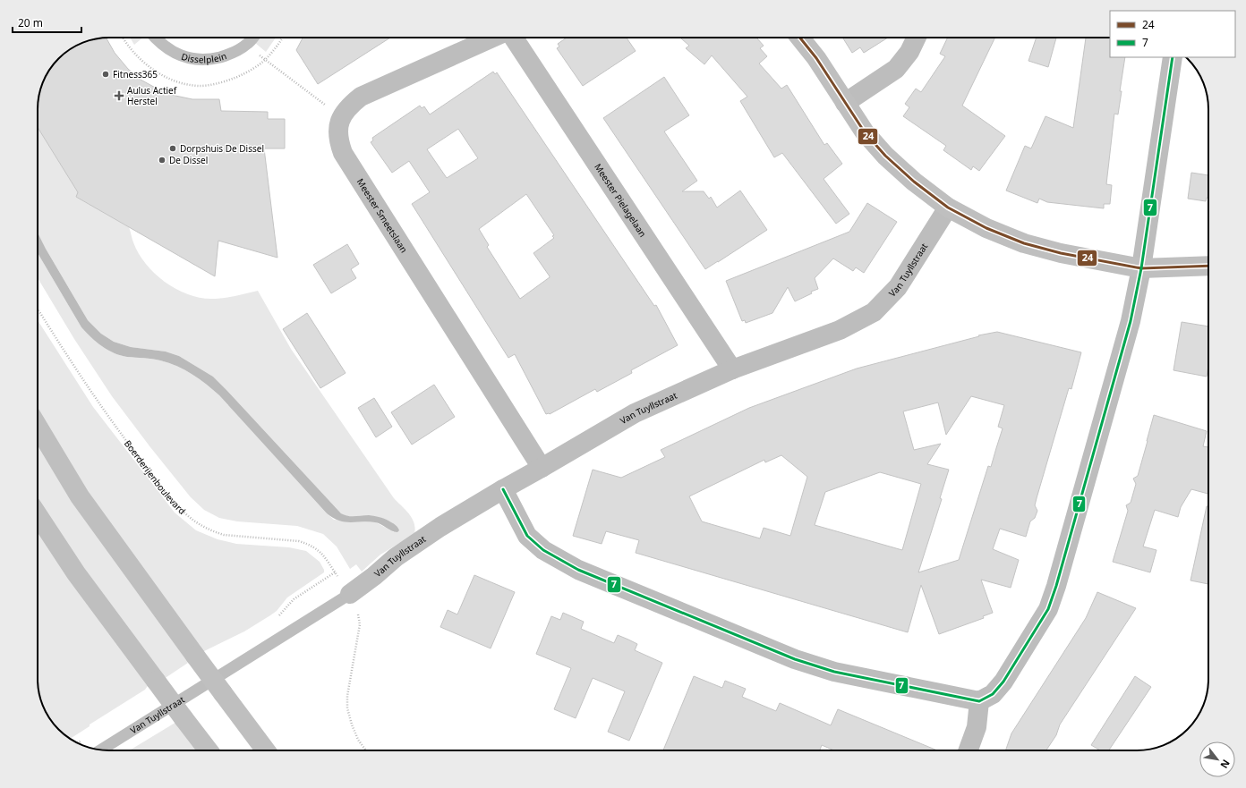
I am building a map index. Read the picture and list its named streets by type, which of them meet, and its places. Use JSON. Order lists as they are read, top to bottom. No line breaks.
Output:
{"streets":{"street":["Meester Pielagelaan","Meester Smeetslaan","Van Tuyllstraat"],"lane":["Disselplein"],"path":["Boerderijenboulevard"]},"crossings":[["Meester Pielagelaan","Van Tuyllstraat"],["Meester Smeetslaan","Van Tuyllstraat"]],"places":{"other":["Fitness365","Dorpshuis De Dissel","De Dissel"],"health":["Aulus Actief Herstel"]},"lines":["transit line 24","transit line 7"],"legend":["24","7"],"scale_bar":"20 m","north":"bottom right"}
